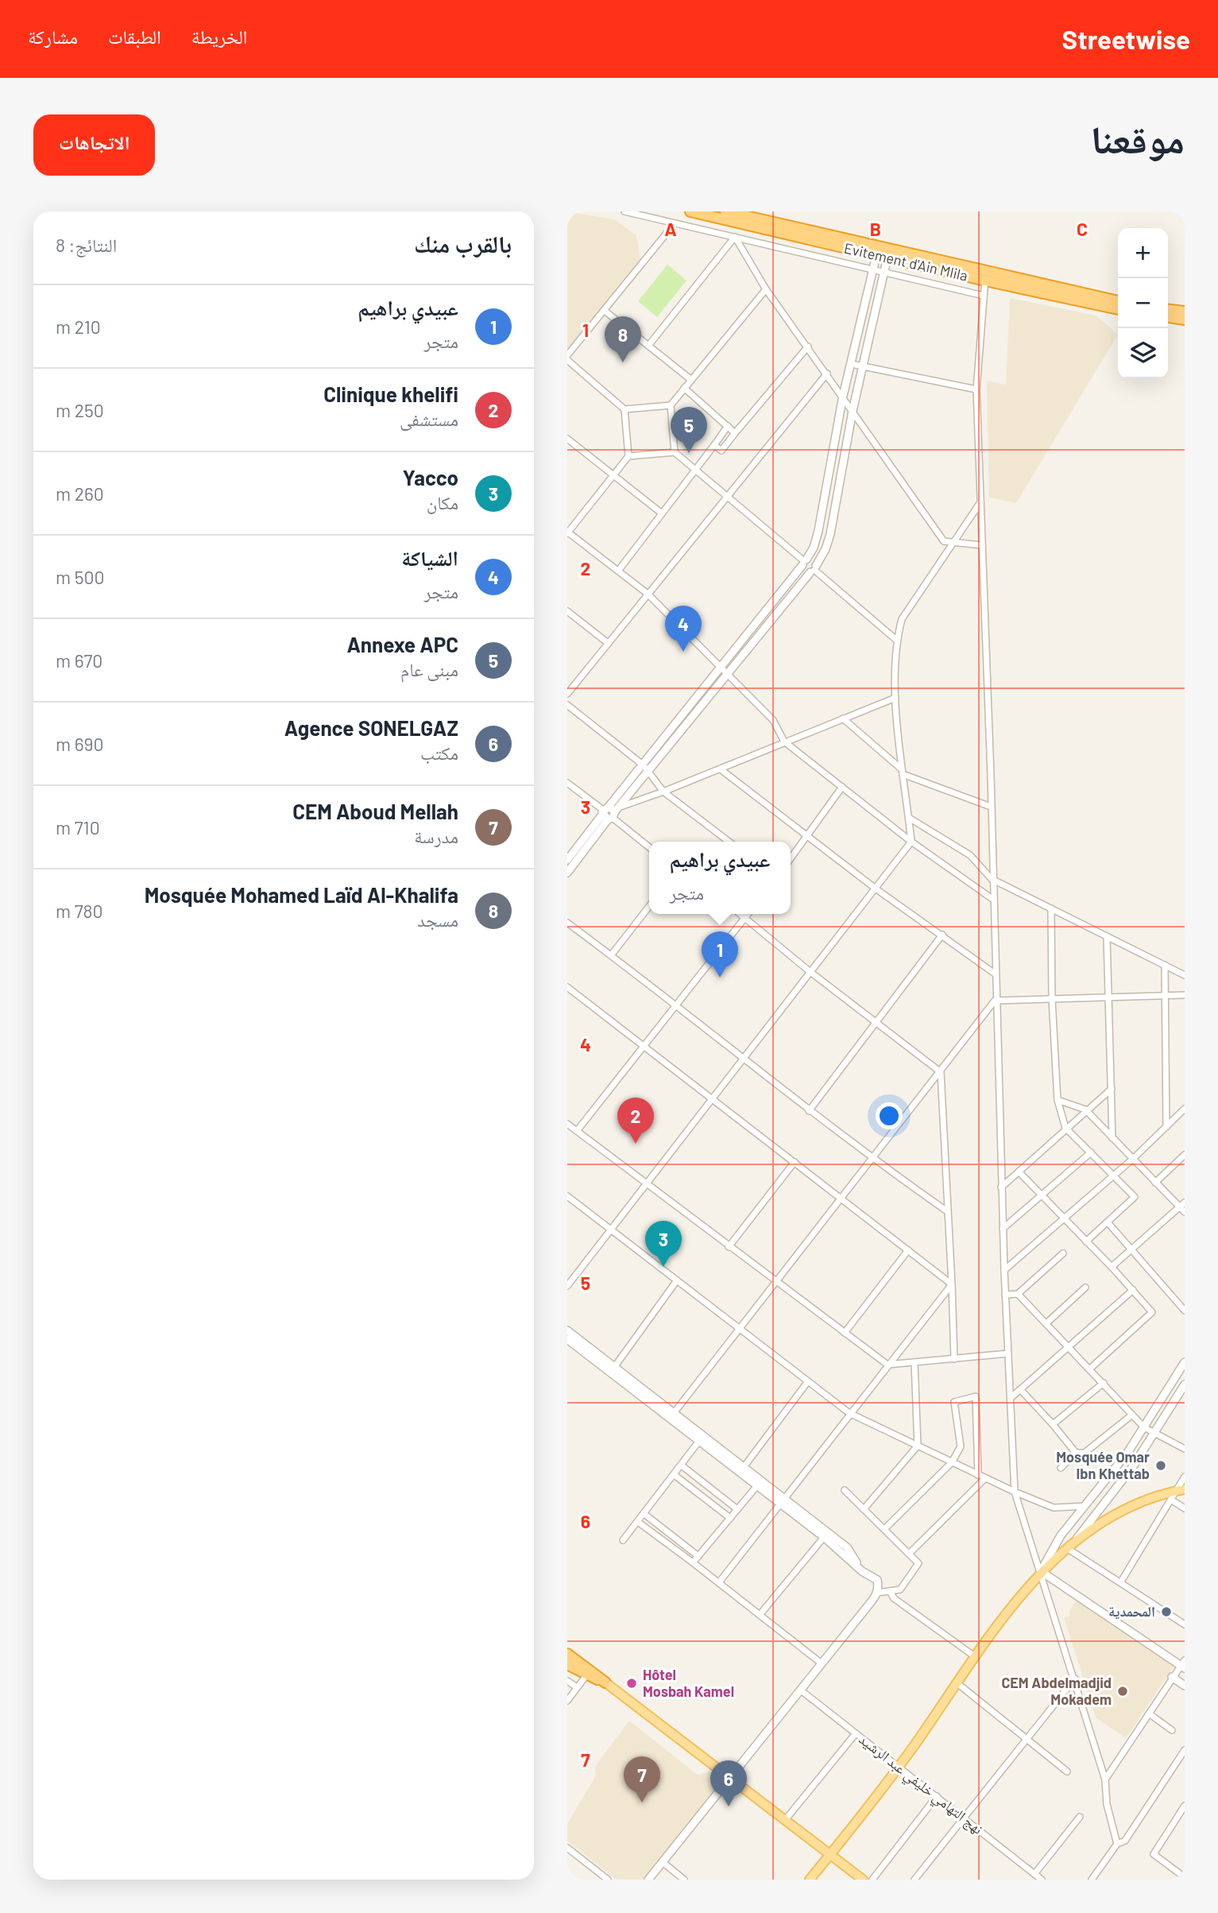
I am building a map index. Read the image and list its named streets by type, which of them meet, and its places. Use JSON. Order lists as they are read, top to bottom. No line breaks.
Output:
{"streets":{"highway":["Evitement d'Ain Mlila"],"street":["نهج التهامي خليفي عبد الرشيد"]},"places":["Mosquée Omar Ibn Khettab","المحمدية","Hôtel Mosbah Kamel","CEM Abdelmadjid Mokadem"],"page":{"header":"Streetwise","nav":["الخريطة","الطبقات","مشاركة"],"title":"موقعنا","buttons":"الاتجاهات","heading":["بالقرب منك","النتائج: 8"],"map_buttons":["+","−"],"list":[{"mark":"1","name":"عبيدي براهيم","note":"متجر","value":"210 m"},{"mark":"2","name":"Clinique khelifi","note":"مستشفى","value":"250 m"},{"mark":"3","name":"Yacco","note":"مكان","value":"260 m"},{"mark":"4","name":"الشياكة","note":"متجر","value":"500 m"},{"mark":"5","name":"Annexe APC","note":"مبنى عام","value":"670 m"},{"mark":"6","name":"Agence SONELGAZ","note":"مكتب","value":"690 m"},{"mark":"7","name":"CEM Aboud Mellah","note":"مدرسة","value":"710 m"},{"mark":"8","name":"Mosquée Mohamed Laïd Al-Khalifa","note":"مسجد","value":"780 m"}],"pins":["8","5","4","1","2","3","7","6"],"popup":["عبيدي براهيم","متجر"]},"grid":{"columns":["A","B","C"],"rows":["1","2","3","4","5","6","7"]}}
